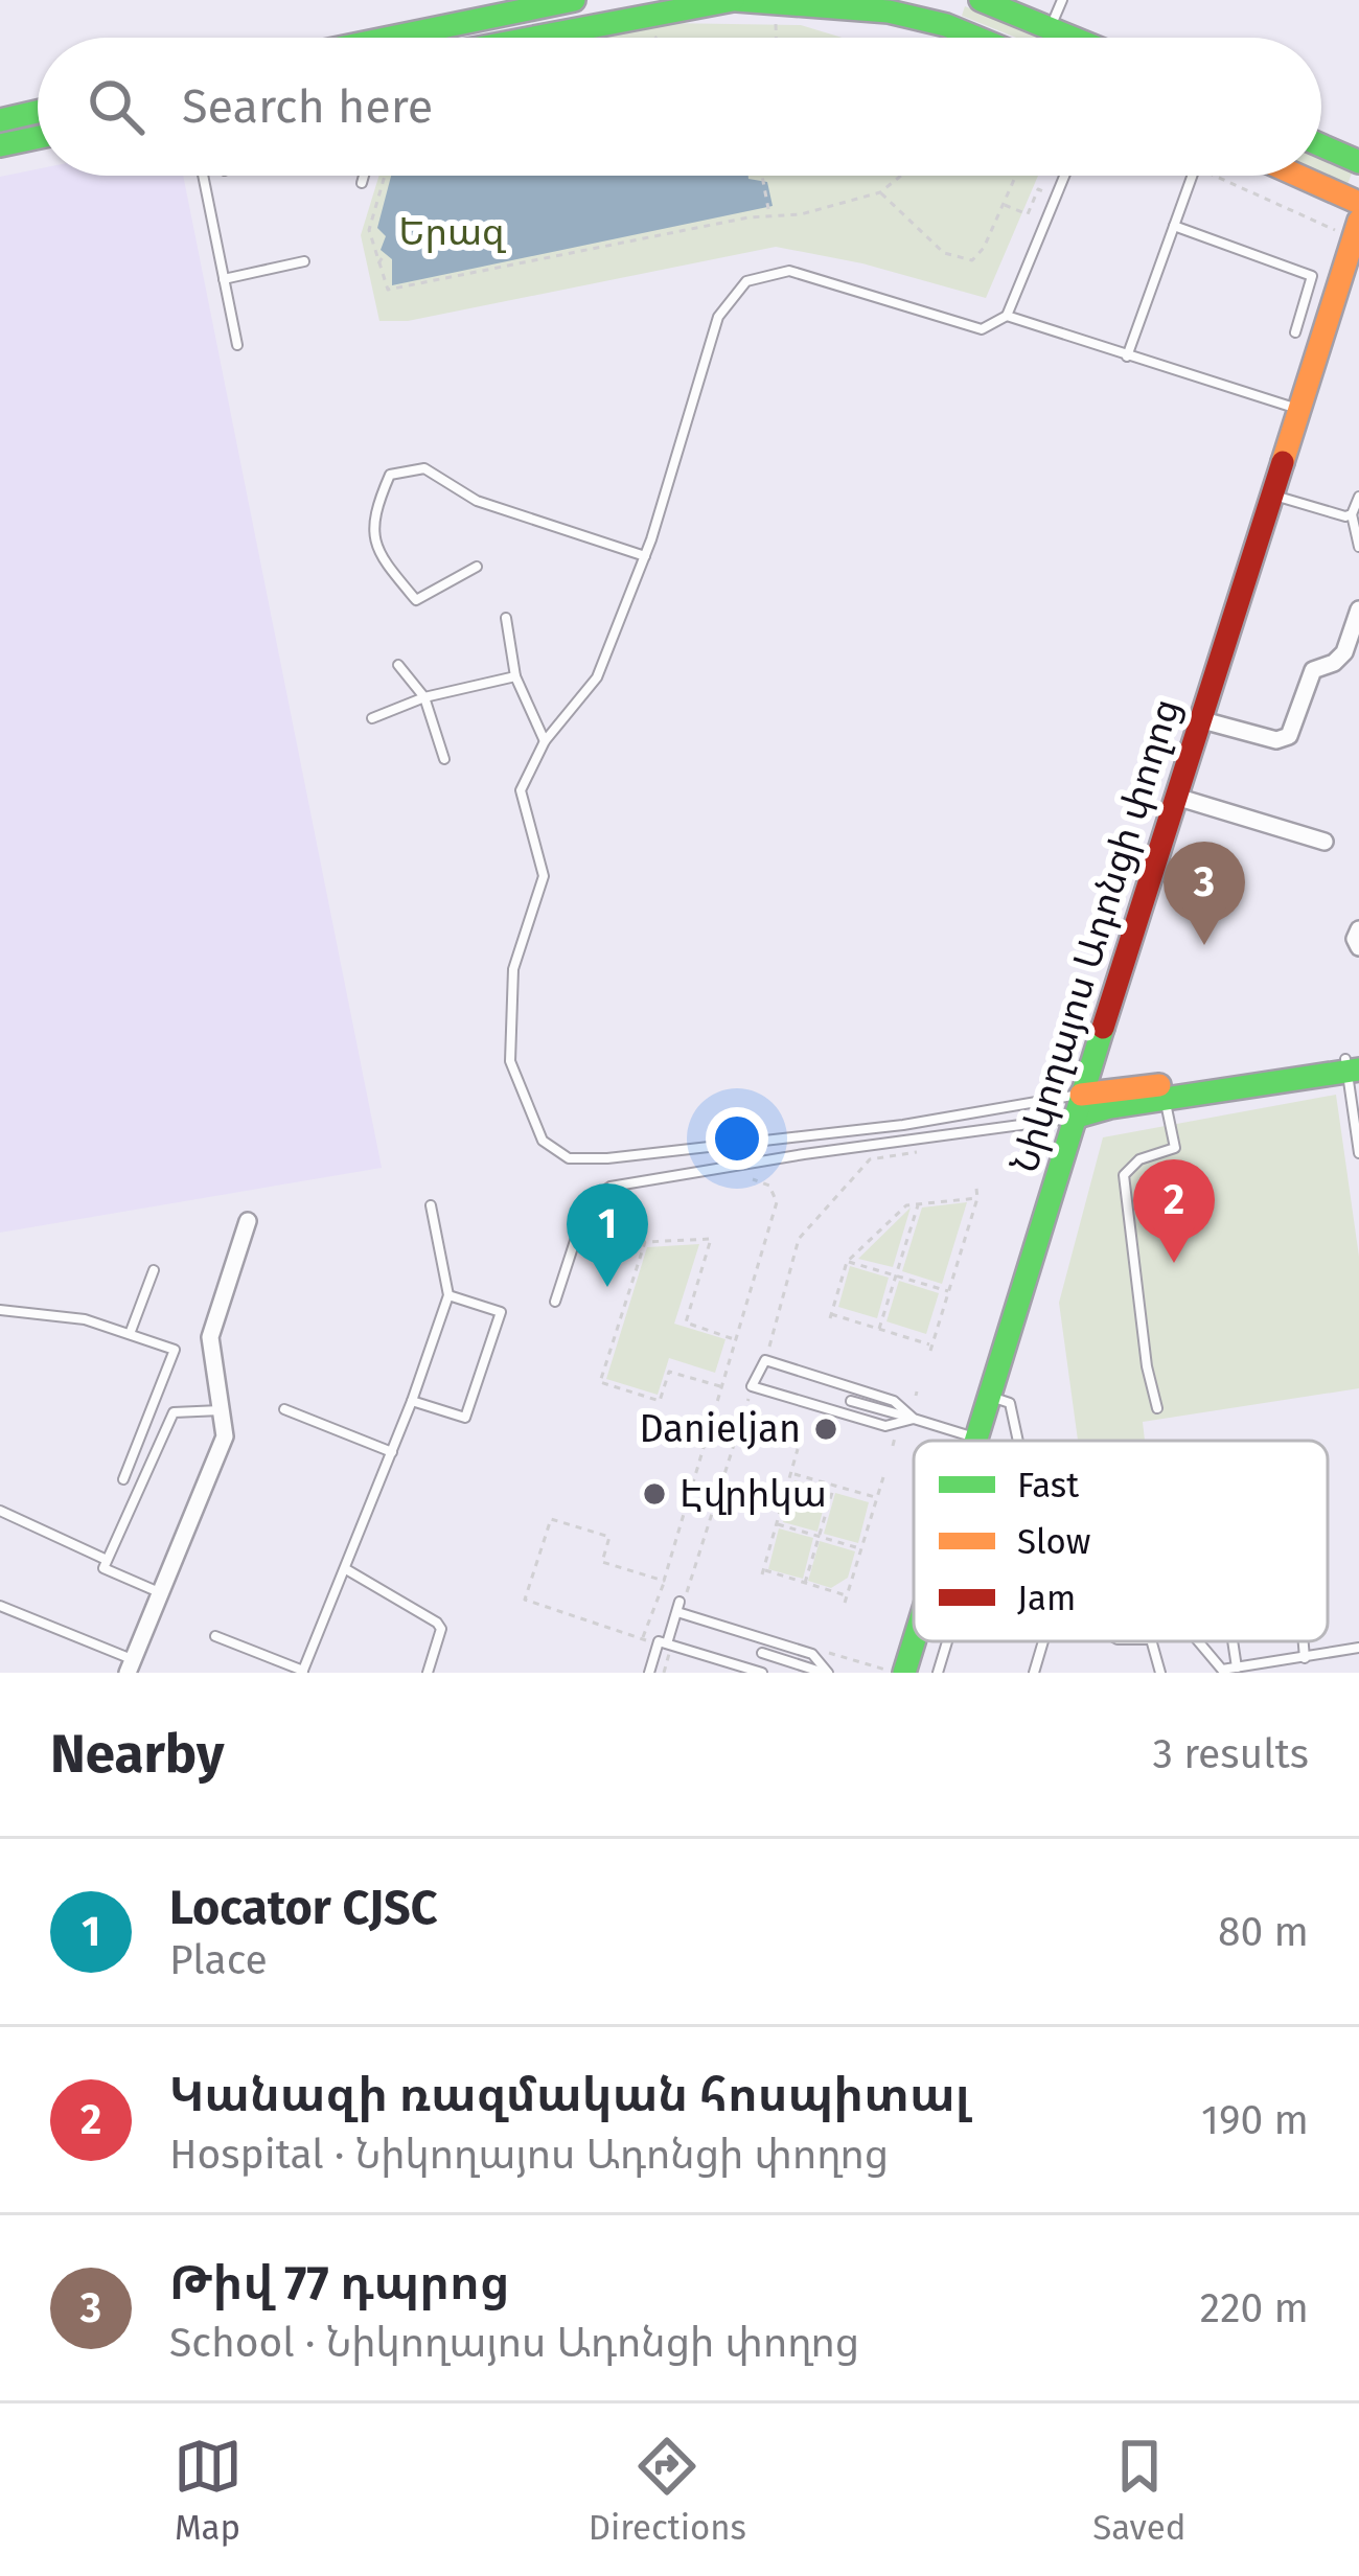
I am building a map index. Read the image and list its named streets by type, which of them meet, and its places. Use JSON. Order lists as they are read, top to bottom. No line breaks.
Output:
{"streets":{"street":["Նիկողայոս Ադոնցի փողոց"]},"parks":["Երազ"],"places":["Danieljan","Էվրիկա"],"legend":["Fast","Slow","Jam"],"page":{"search":"Search here","pins":["3","2","1"],"heading":["Nearby","3 results"],"list":[{"mark":"1","name":"Locator CJSC","note":"Place","value":"80 m"},{"mark":"2","name":"Կանազի ռազմական հոսպիտալ","note":"Hospital · Նիկողայոս Ադոնցի փողոց","value":"190 m"},{"mark":"3","name":"Թիվ 77 դպրոց","note":"School · Նիկողայոս Ադոնցի փողոց","value":"220 m"}],"nav":["Map","Directions","Saved"]}}
